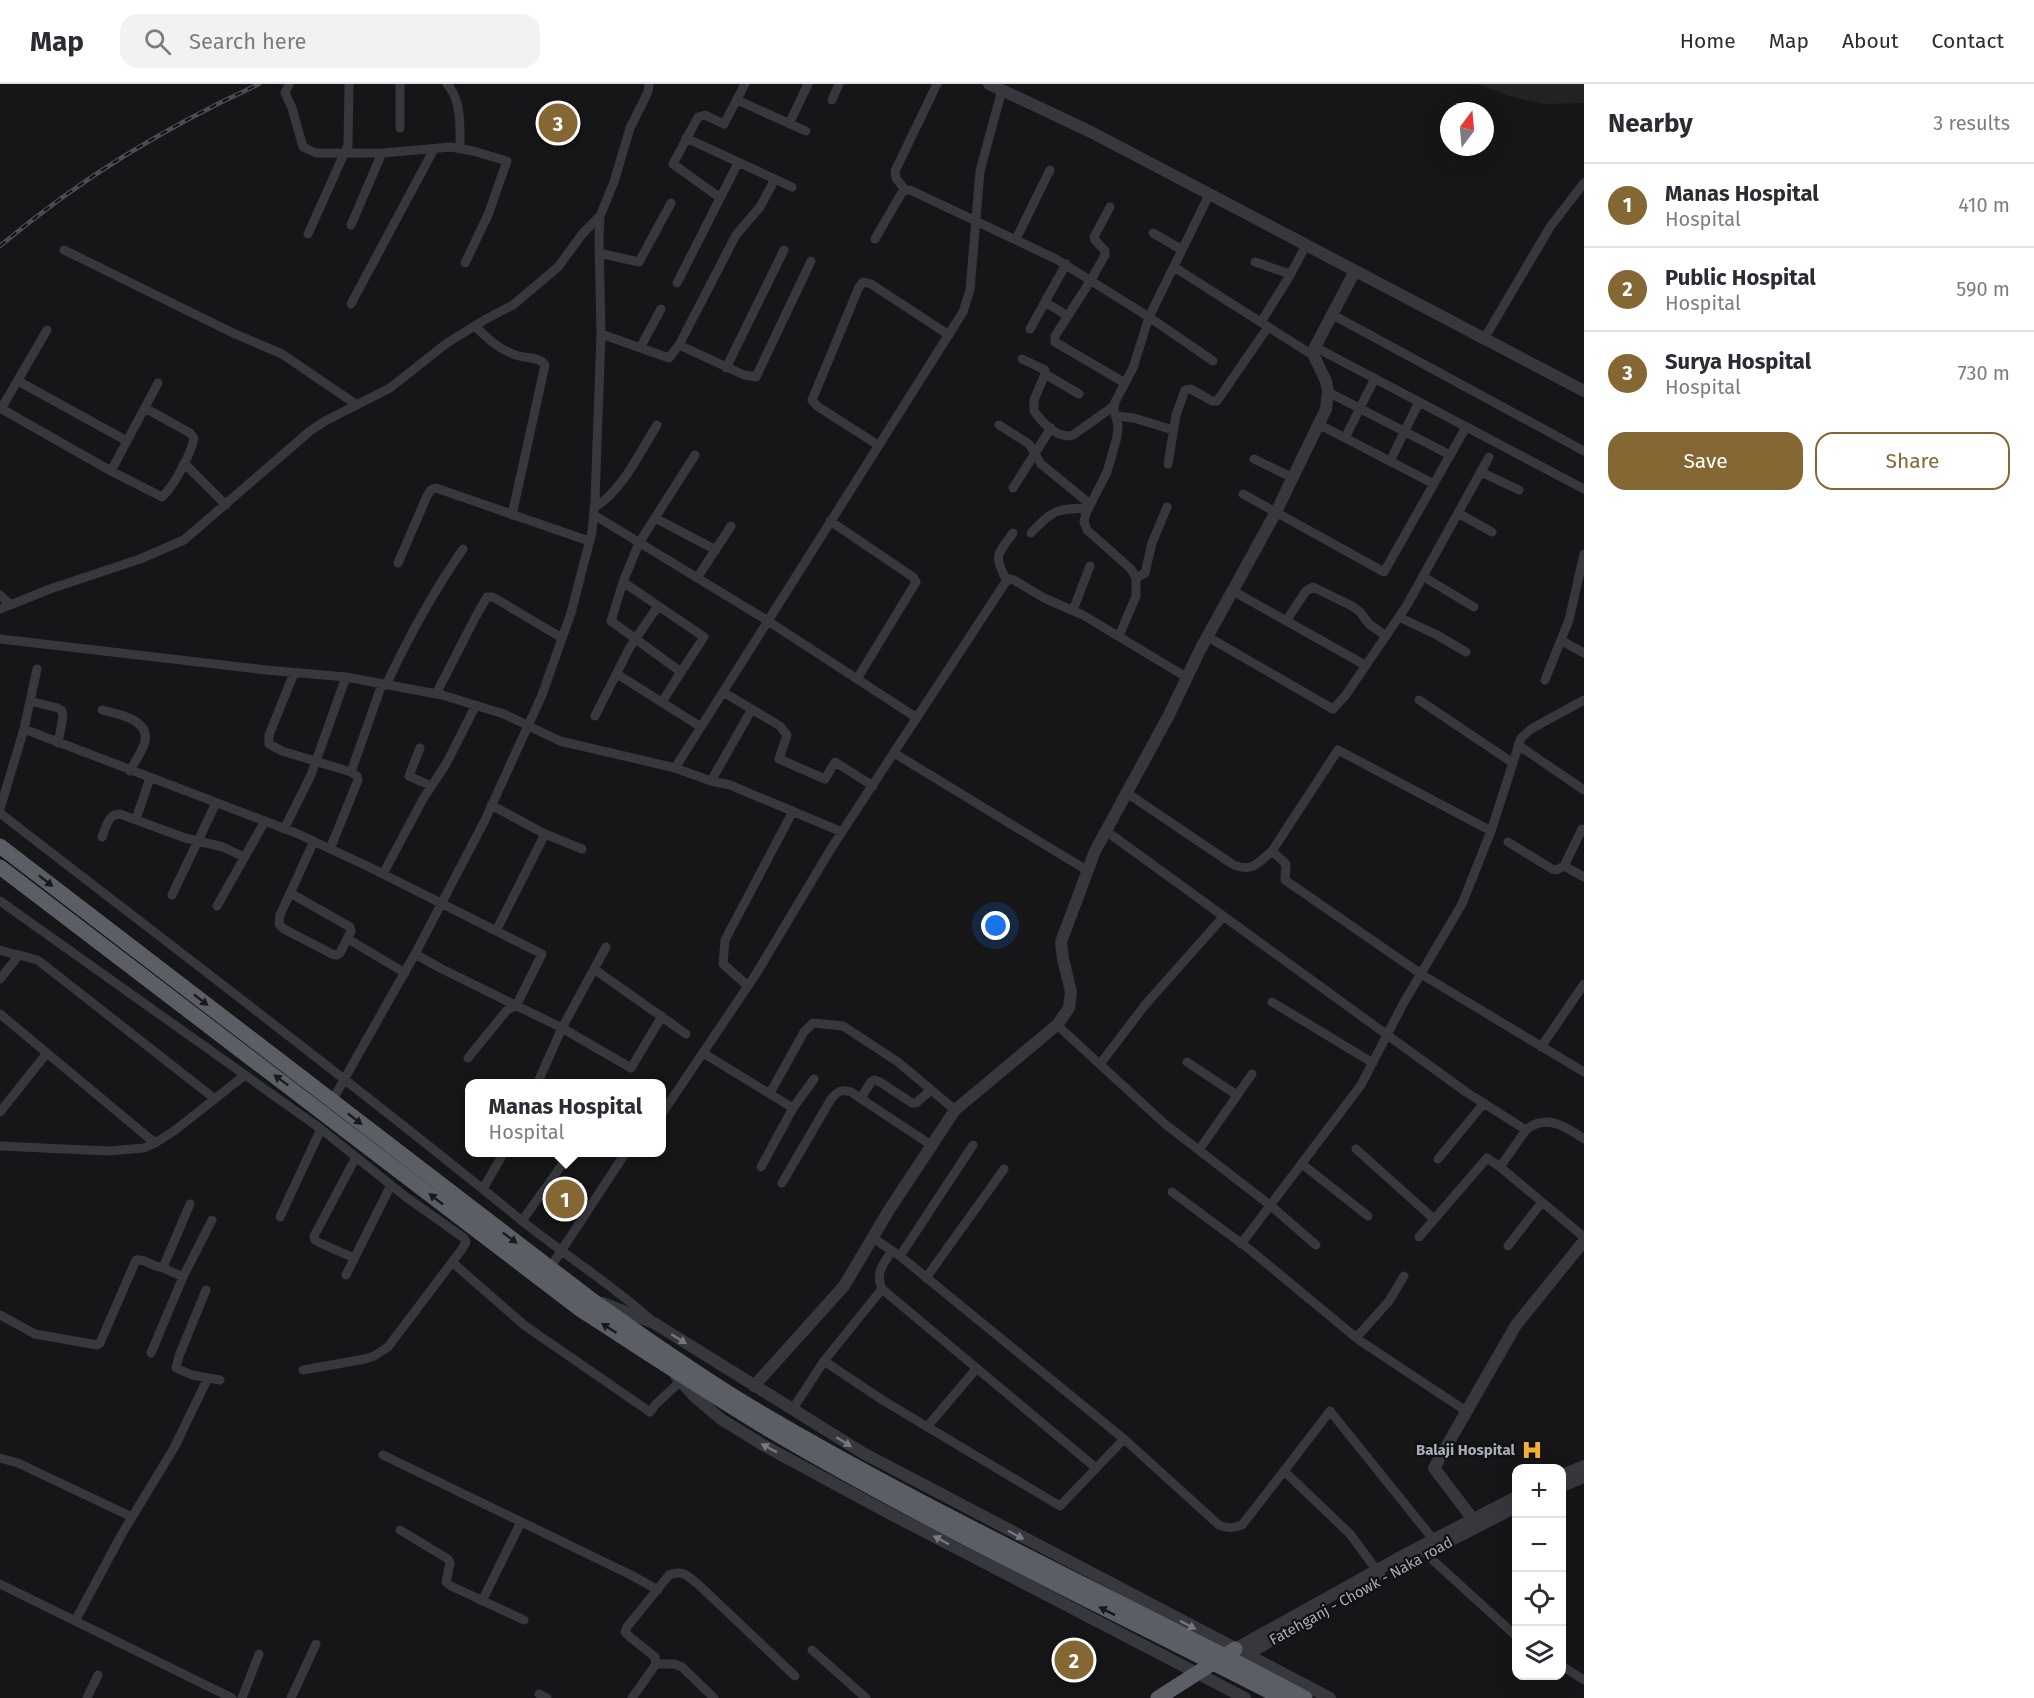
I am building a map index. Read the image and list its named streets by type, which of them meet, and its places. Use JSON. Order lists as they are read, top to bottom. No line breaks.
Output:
{"streets":{"highway":["Fatehganj - Chowk - Naka road"]},"places":{"hospital":["Balaji Hospital"]},"north":"top","page":{"header":"Map","search":"Search here","nav":["Home","Map","About","Contact"],"heading":["Nearby","3 results"],"pins":["3","1","2"],"list":[{"mark":"1","name":"Manas Hospital","note":"Hospital","value":"410 m"},{"mark":"2","name":"Public Hospital","note":"Hospital","value":"590 m"},{"mark":"3","name":"Surya Hospital","note":"Hospital","value":"730 m"}],"buttons":["Save","Share"],"popup":["Manas Hospital","Hospital"],"map_buttons":["+","−"]}}
